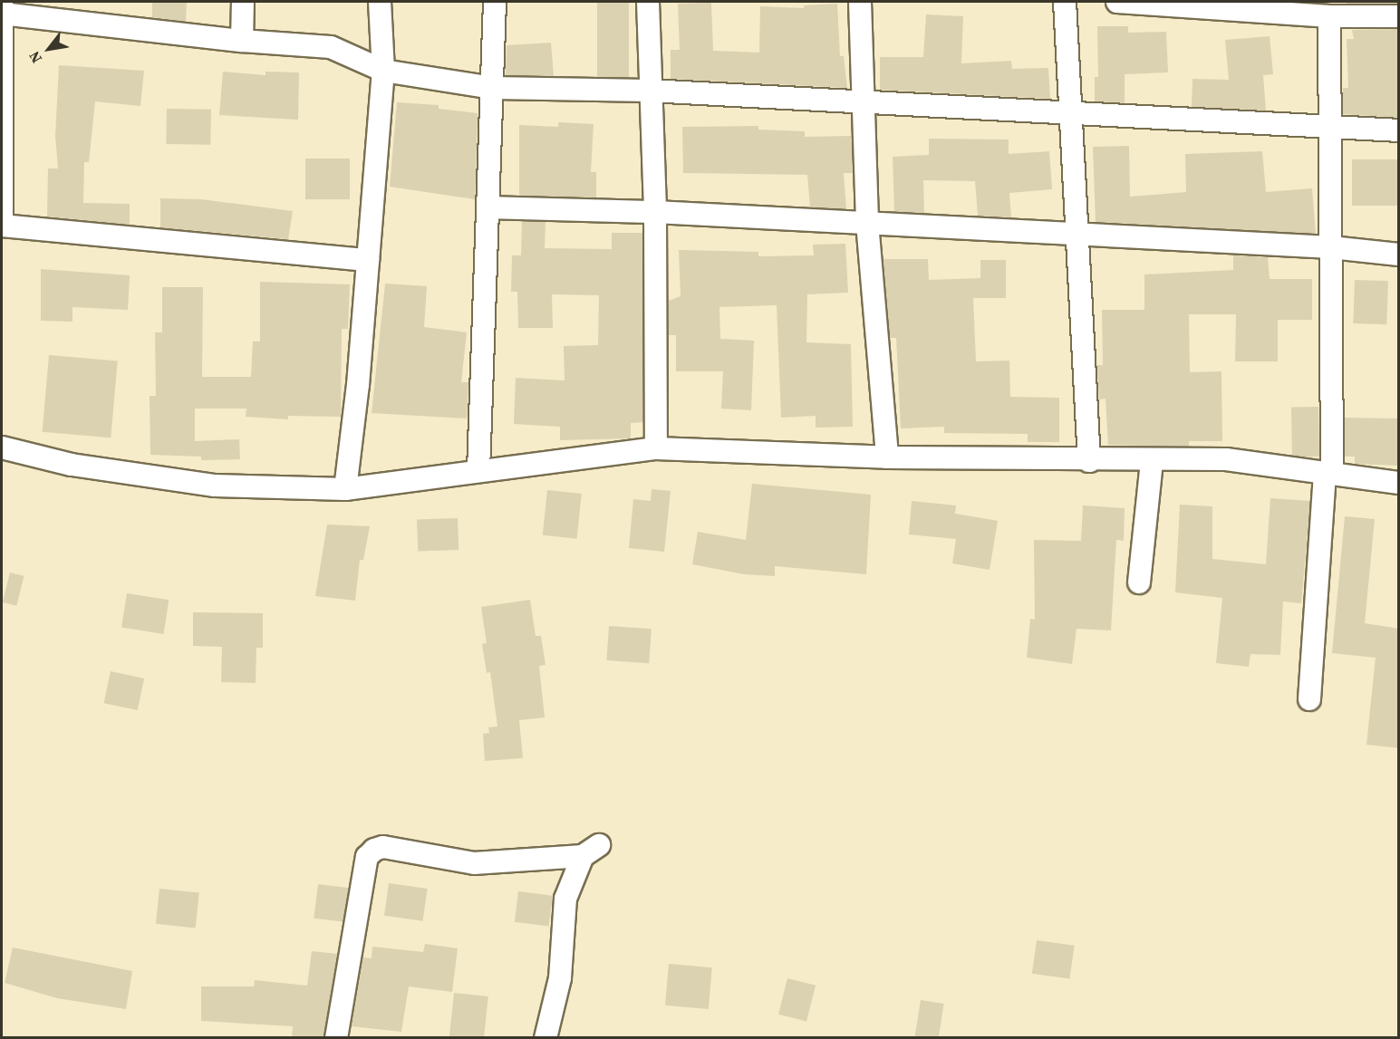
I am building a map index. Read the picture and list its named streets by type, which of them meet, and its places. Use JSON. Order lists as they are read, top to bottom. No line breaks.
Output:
{"north":"bottom left"}
